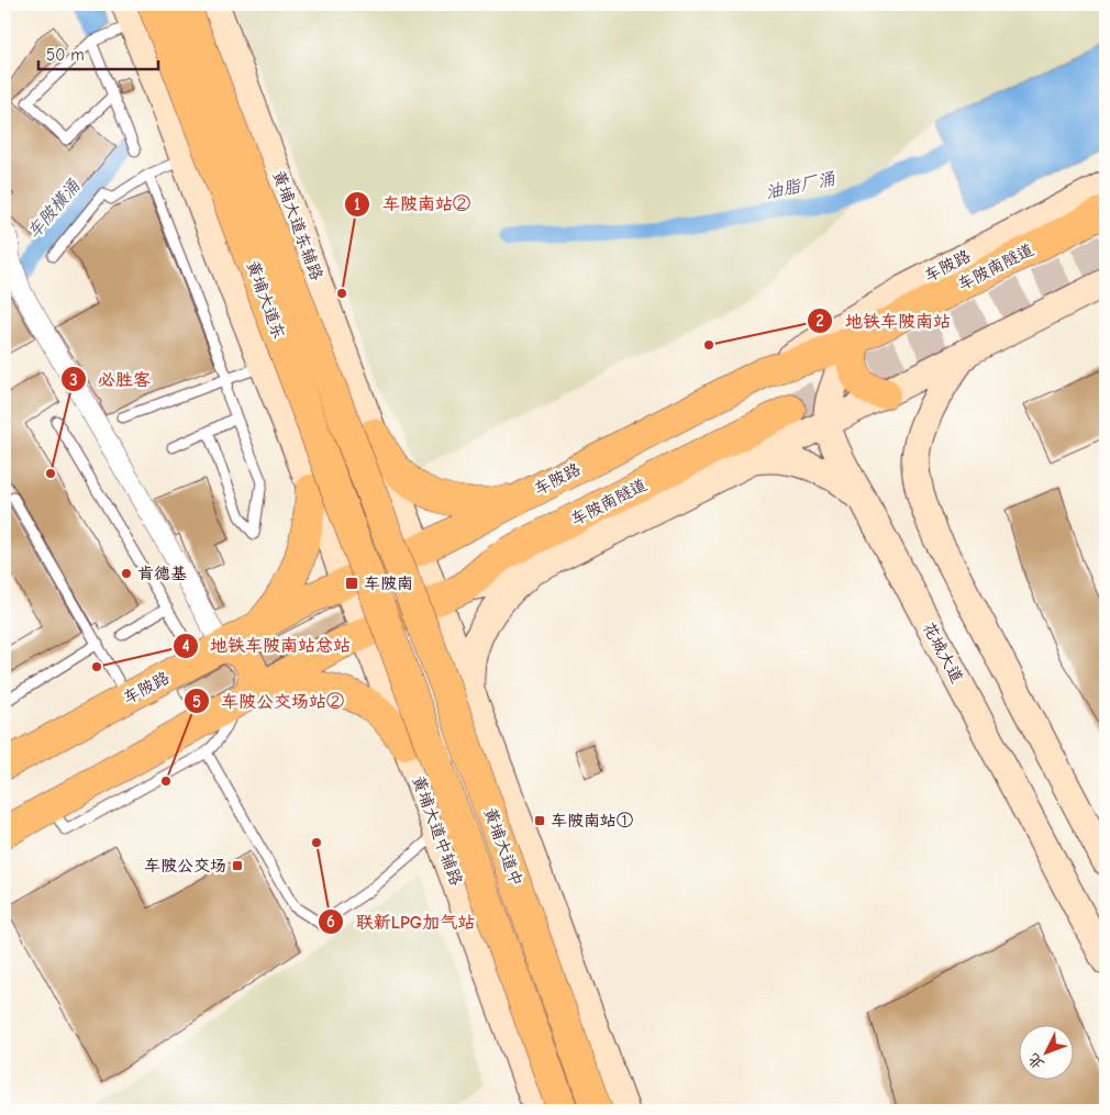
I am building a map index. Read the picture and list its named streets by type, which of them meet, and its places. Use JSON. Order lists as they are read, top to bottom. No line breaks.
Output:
{"streets":{"main road":["黄埔大道东辅路","车陂路","车陂南隧道","黄埔大道东","花城大道","黄埔大道中辅路","黄埔大道中"]},"crossings":[["黄埔大道东辅路","车陂路"],["黄埔大道东辅路","车陂南隧道"],["车陂路","车陂南隧道"],["车陂路","黄埔大道中辅路"],["车陂南隧道","花城大道"],["黄埔大道东","黄埔大道中"]],"water":["油脂厂涌","车陂横涌"],"places":{"other":["车陂南站②","地铁车陂南站","必胜客","肯德基","地铁车陂南站总站","车陂公交场站②","联新LPG加气站"],"transit":["车陂南","车陂南站①","车陂公交场"]},"scale_bar":"50 m","north":"bottom left"}
